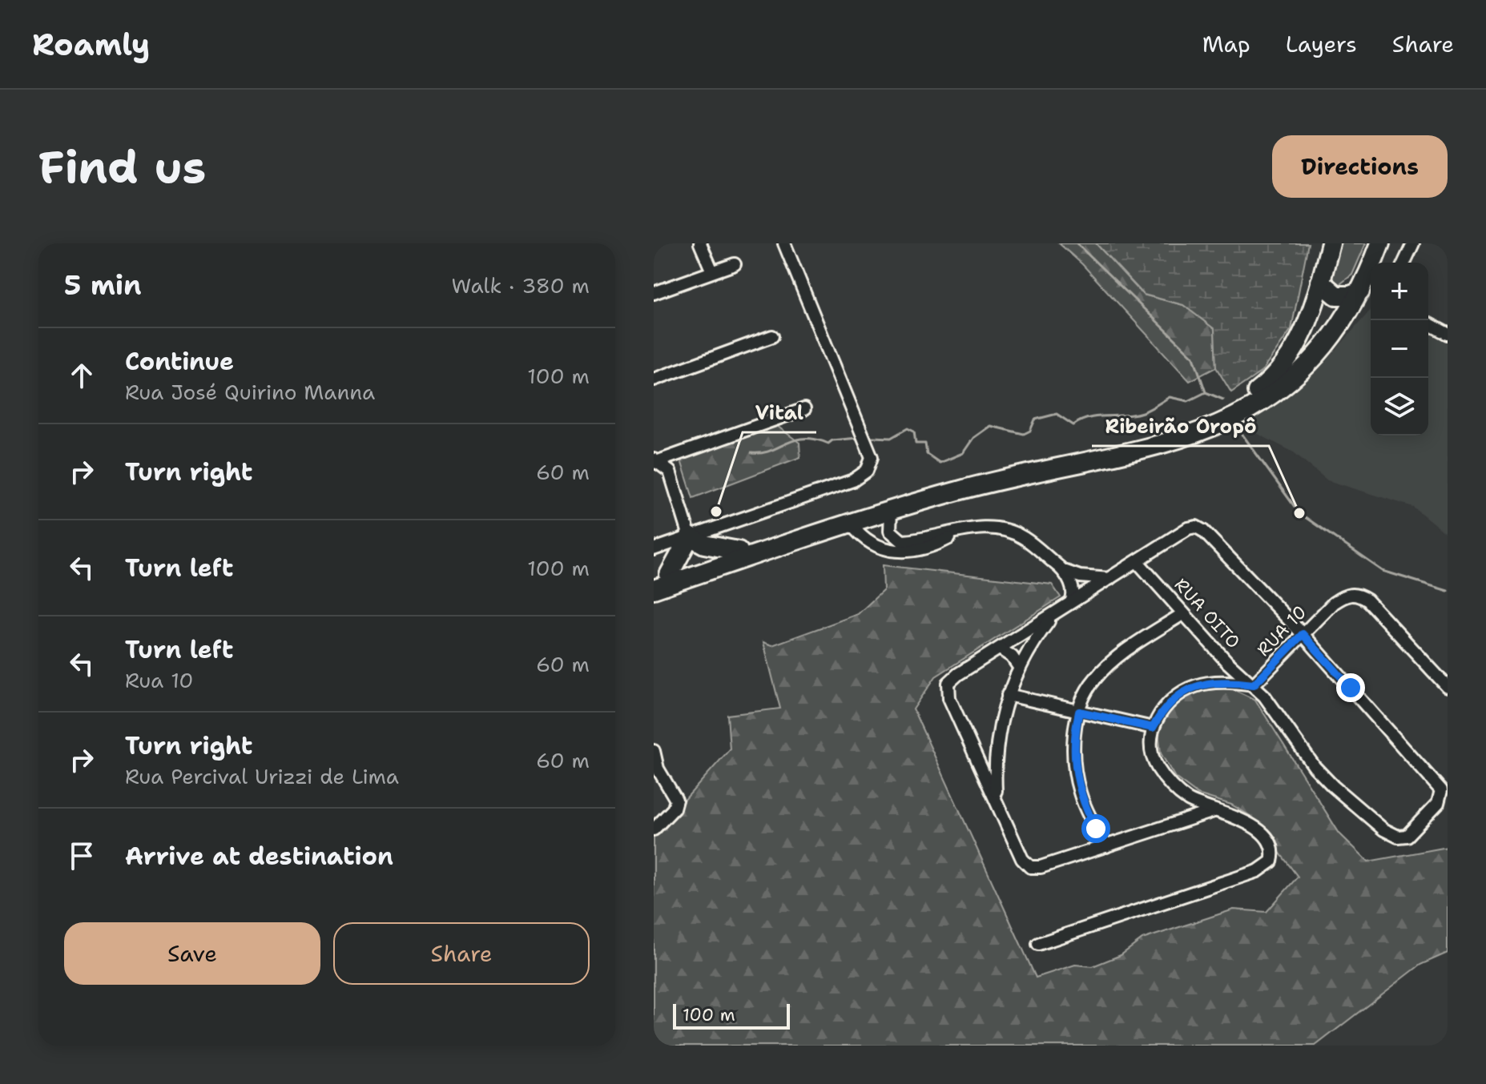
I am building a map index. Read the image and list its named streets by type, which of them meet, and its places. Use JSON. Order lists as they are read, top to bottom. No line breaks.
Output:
{"streets":{"street":["RUA OITO","RUA 10"]},"crossings":[["RUA OITO","RUA 10"]],"places":["Vital","Ribeirão Oropô"],"scale_bar":"100 m","page":{"header":"Roamly","nav":["Map","Layers","Share"],"buttons":["Directions",["Save","Share"]],"title":"Find us","heading":["5 min","Walk · 380 m"],"map_buttons":["+","−"],"list":[["Continue","Rua José Quirino Manna","100 m"],["Turn right","60 m"],["Turn left","100 m"],["Turn left","Rua 10","60 m"],["Turn right","Rua Percival Urizzi de Lima","60 m"],"Arrive at destination"],"scale":"100 m"}}
